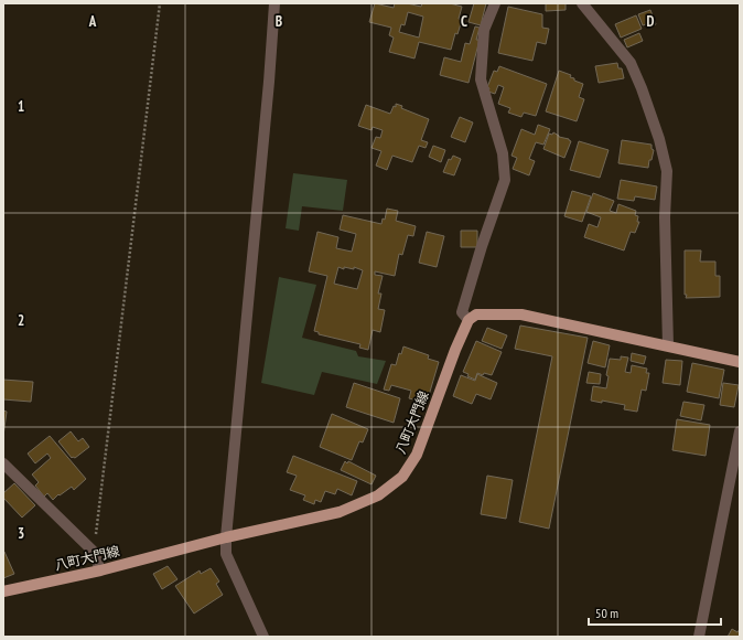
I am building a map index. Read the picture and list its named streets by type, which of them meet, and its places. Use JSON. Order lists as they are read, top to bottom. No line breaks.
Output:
{"streets":{"main road":["八町大門線"]},"scale_bar":"50 m","grid":{"columns":["A","B","C","D"],"rows":["1","2","3"]}}
